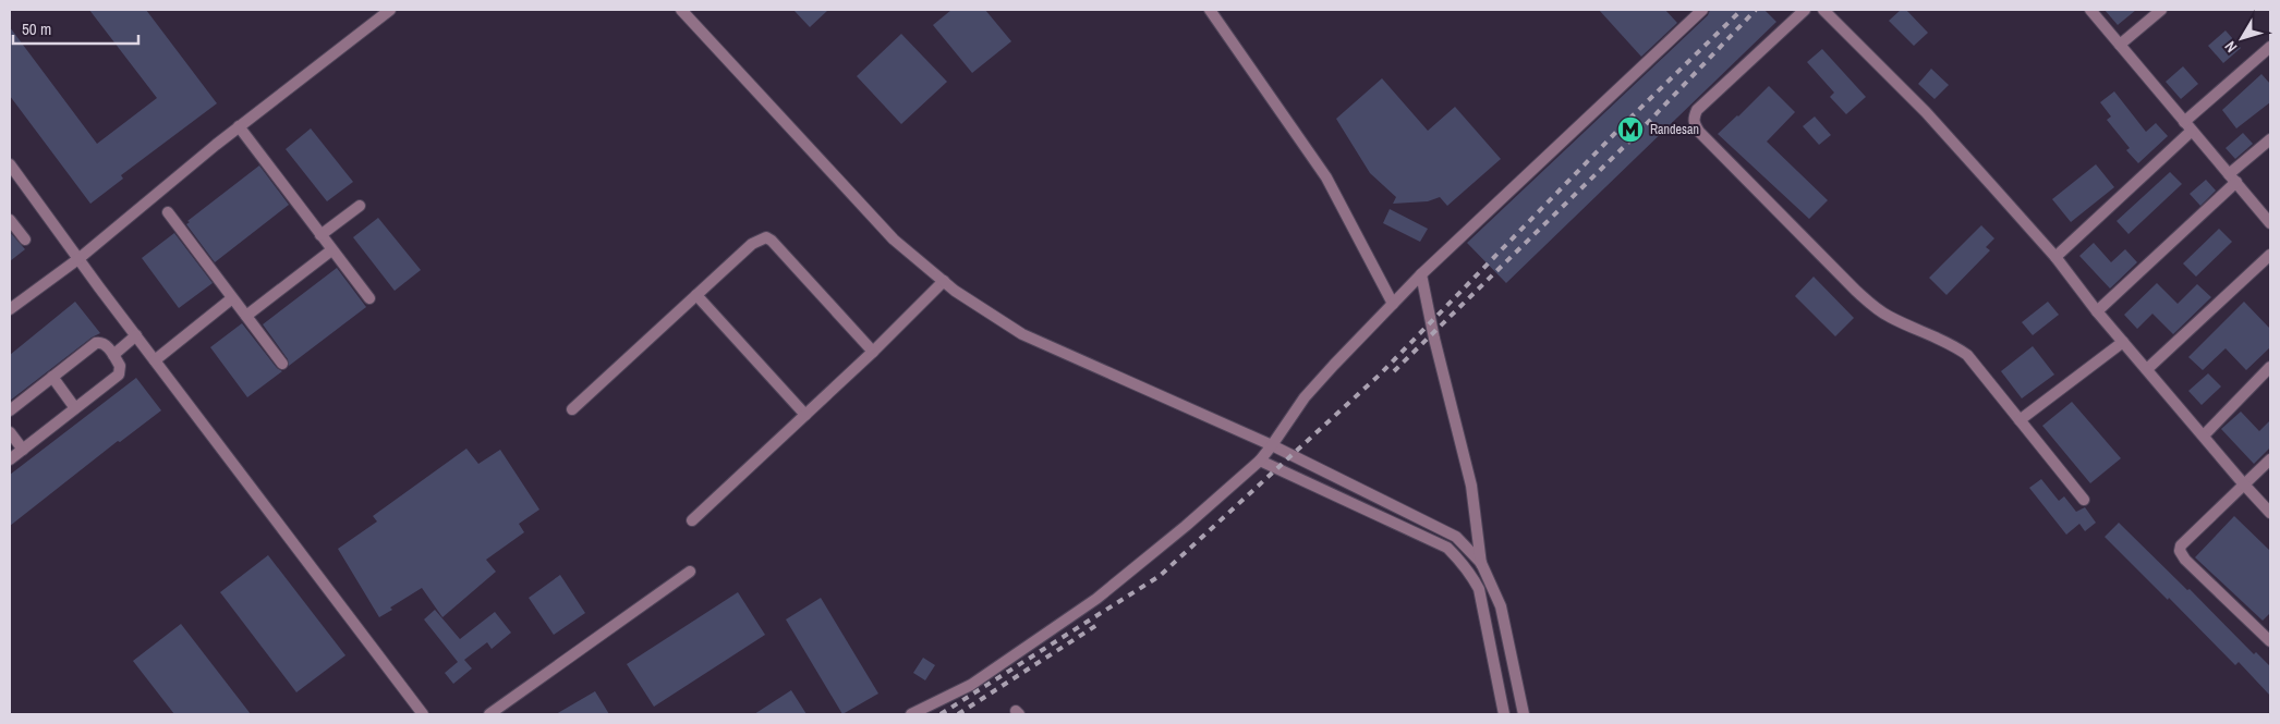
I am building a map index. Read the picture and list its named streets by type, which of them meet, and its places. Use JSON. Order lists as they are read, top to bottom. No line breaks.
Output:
{"places":{"metro station":["Randesan"]},"scale_bar":"50 m","north":"bottom left"}
